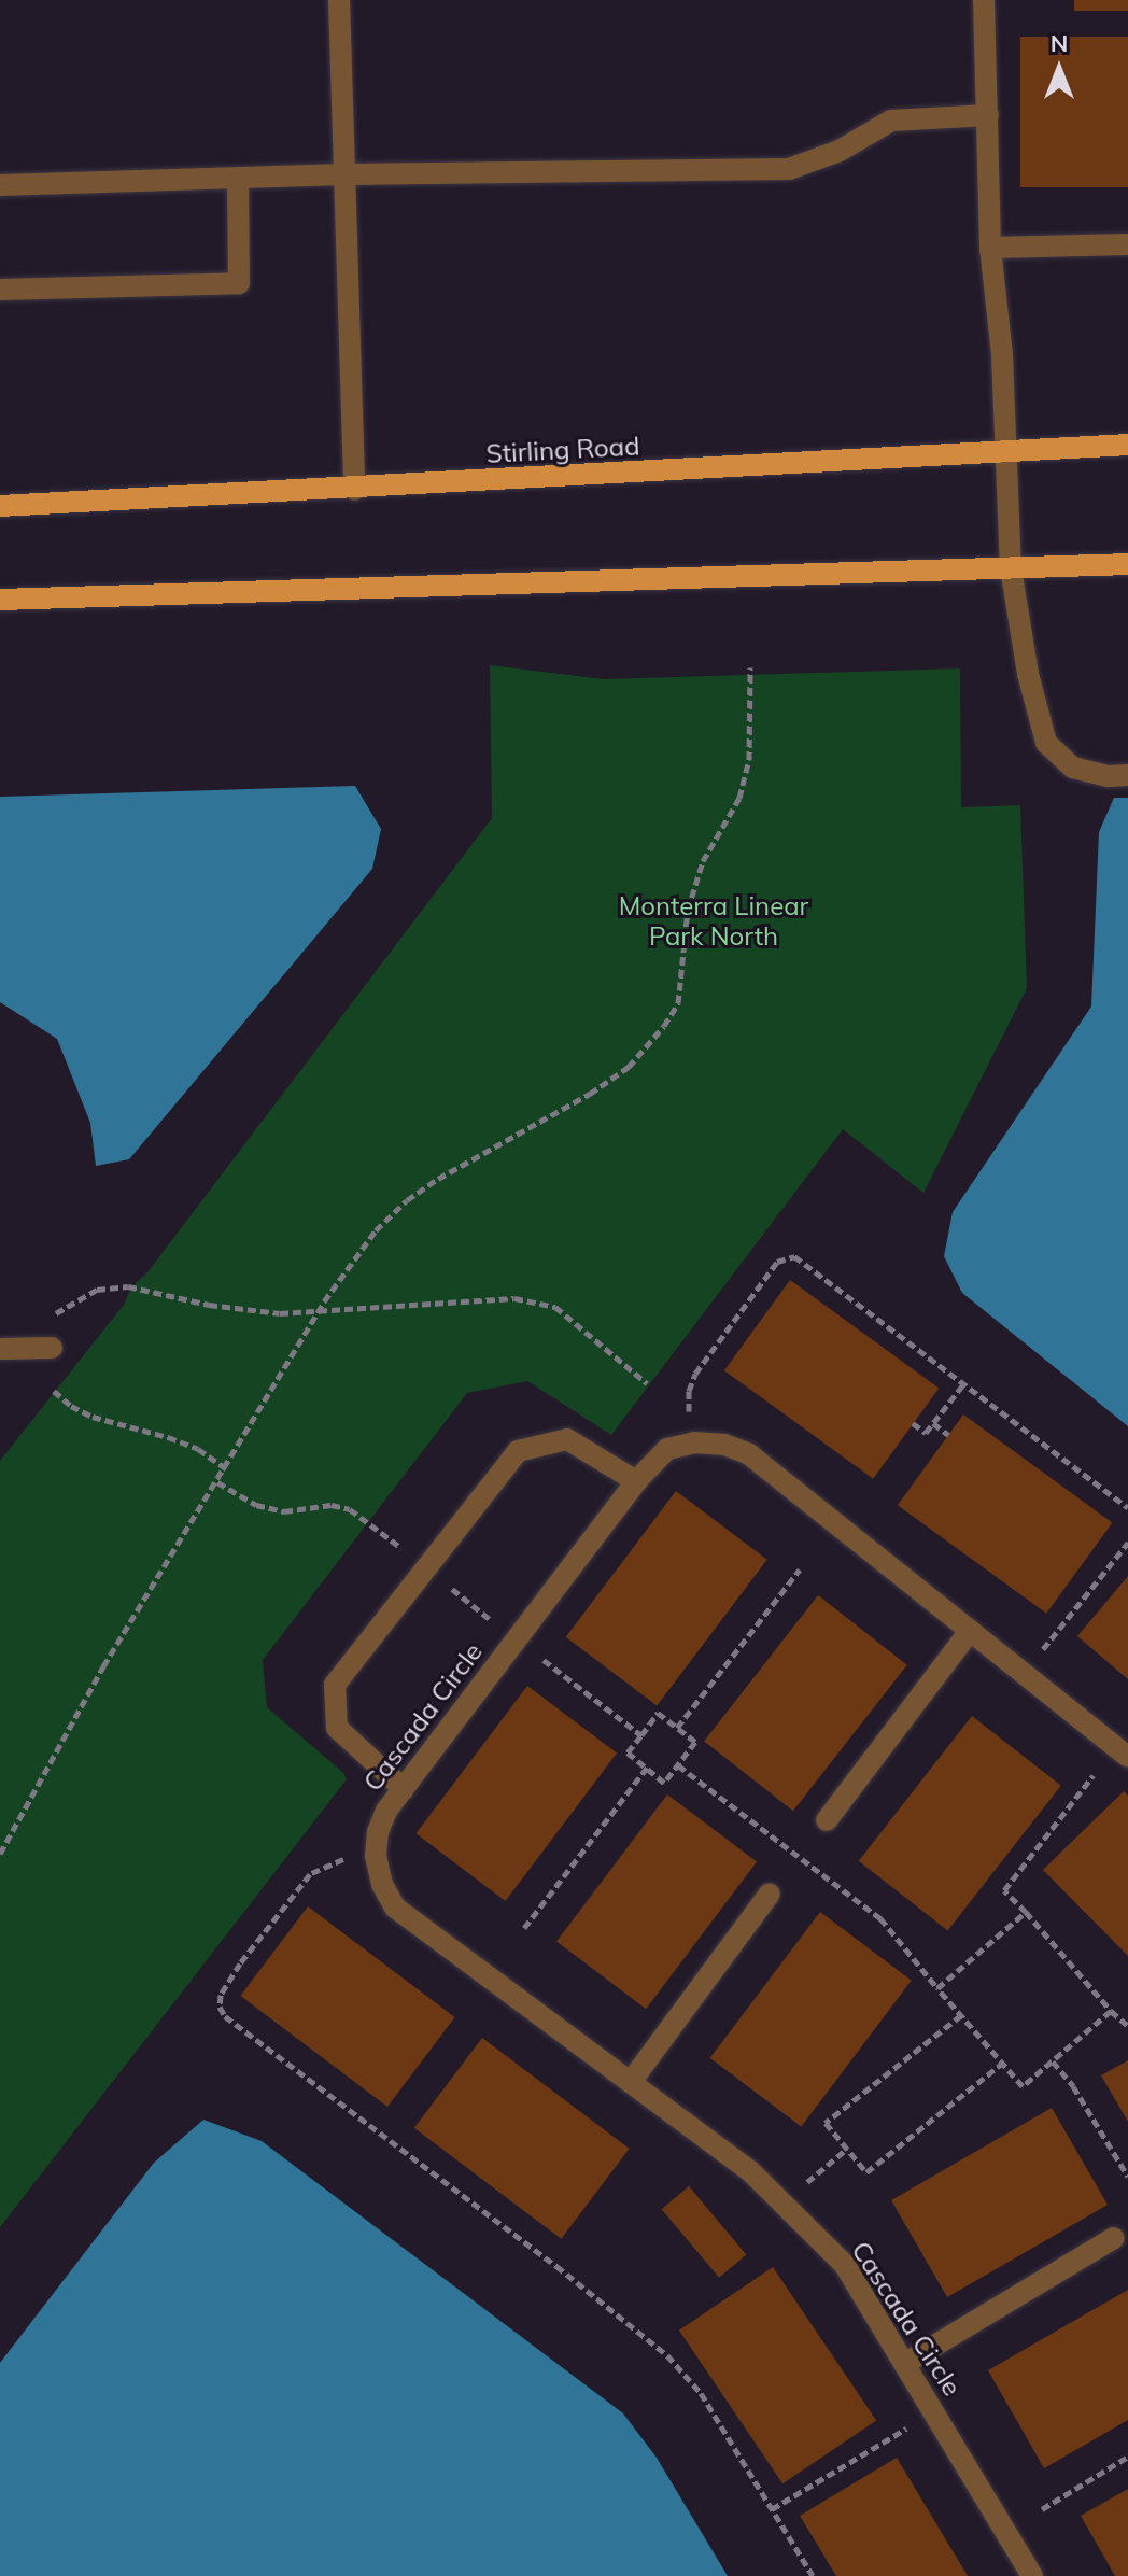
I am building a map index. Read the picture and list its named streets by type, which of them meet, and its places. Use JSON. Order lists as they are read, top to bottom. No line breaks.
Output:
{"streets":{"main road":["Stirling Road"],"street":["Cascada Circle"]},"parks":["Monterra Linear Park North"],"north":"top"}
